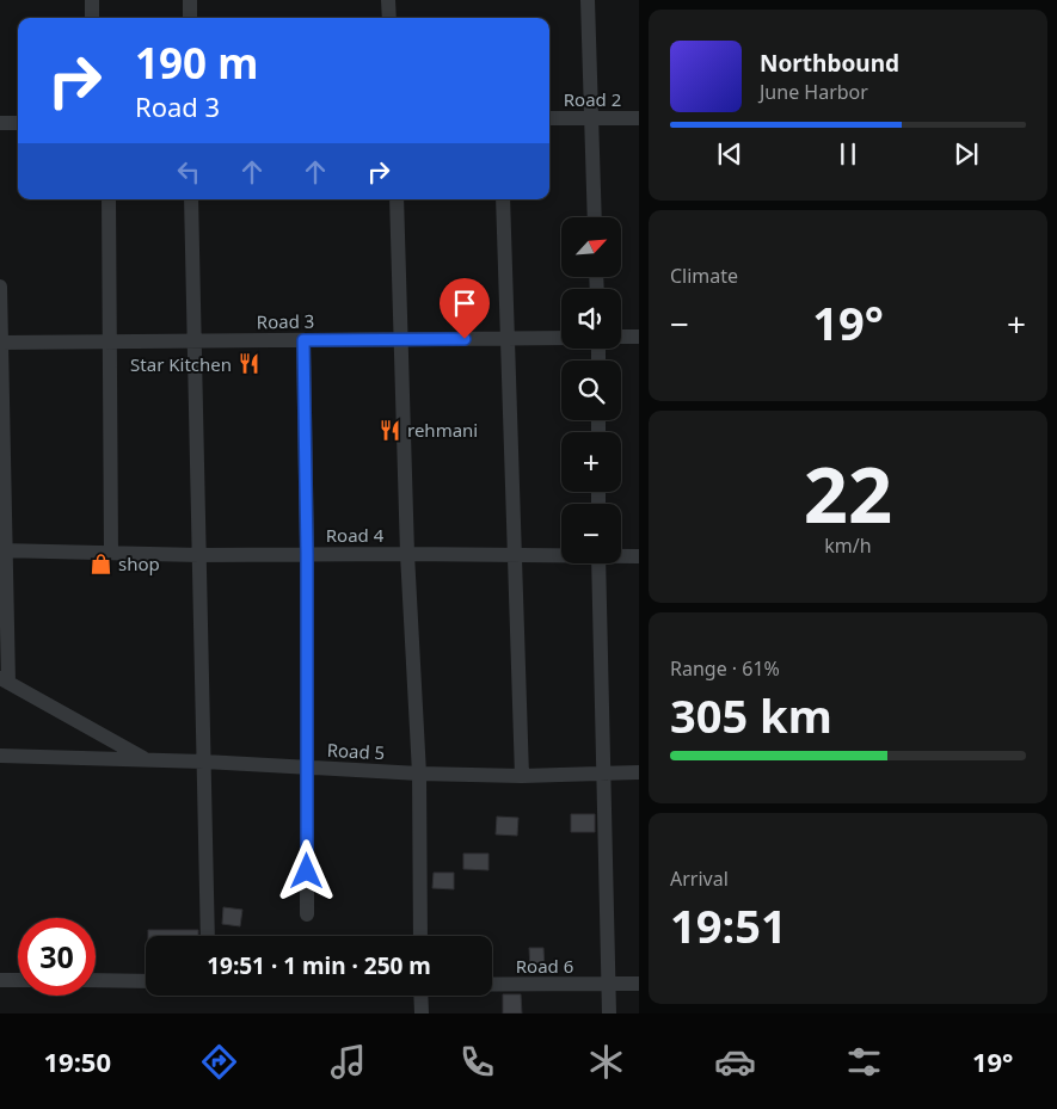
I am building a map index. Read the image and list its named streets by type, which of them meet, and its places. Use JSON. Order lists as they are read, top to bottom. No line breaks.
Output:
{"streets":{"street":["Road 2","Road 3","Road 4","Road 5","Road 6"]},"places":{"restaurant":["Star Kitchen","rehmani"],"shop":["shop"]},"north":"top right","page":{"turn":["190 m","Road 3"],"song":["Northbound","June Harbor"],"tile":["Climate",["22","km/h"],["Range · 61%","305 km"],["Arrival","19:51"]],"map_buttons":["+","−"],"heat":["−","19°","+"],"limit":"30","trip":"19:51 · 1 min · 250 m","tabs":["19:50","19°"]}}
